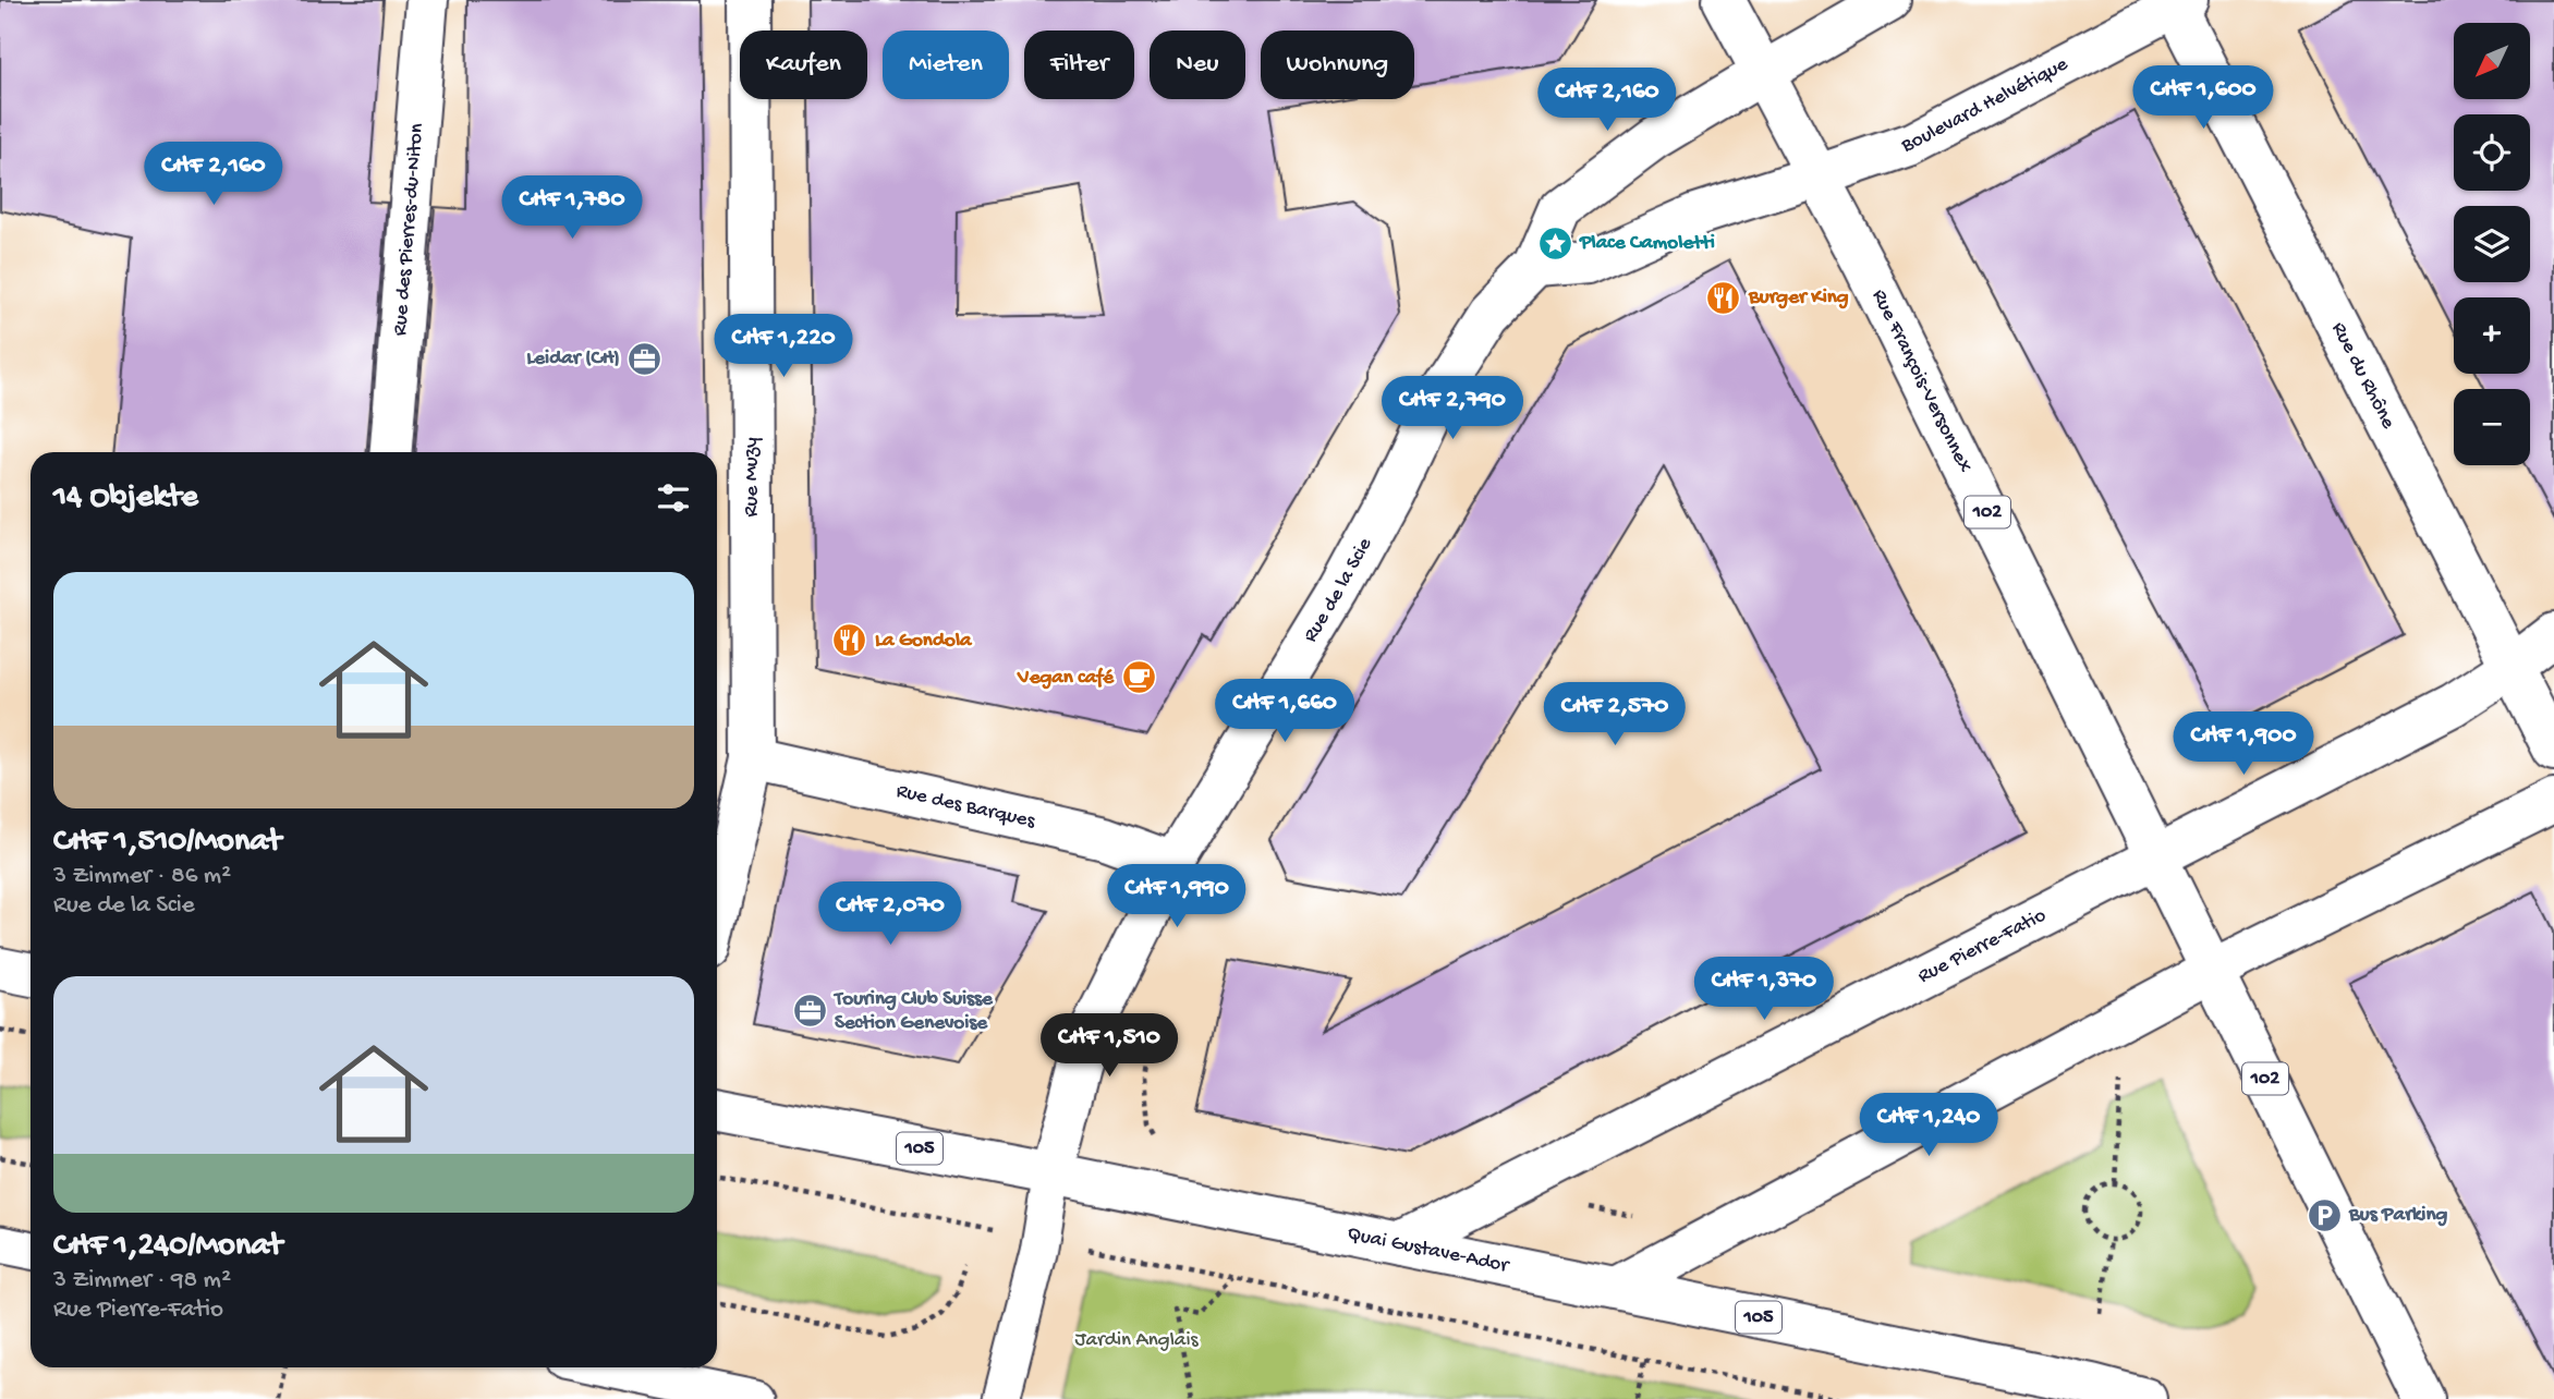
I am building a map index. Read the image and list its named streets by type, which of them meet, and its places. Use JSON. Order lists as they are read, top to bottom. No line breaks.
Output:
{"streets":{"main road":["Boulevard Helvétique","Rue des Pierres-du-Niton","Rue du Rhône","Rue François-Versonnex","Rue Muzy","102","Rue de la Scie","Rue des Barques","Rue Pierre-Fatio","105","Quai Gustave-Ador"]},"crossings":[["Boulevard Helvétique","Rue du Rhône"],["Boulevard Helvétique","Rue François-Versonnex"],["Rue du Rhône","Rue Pierre-Fatio"],["Rue François-Versonnex","102"],["Rue François-Versonnex","Rue Pierre-Fatio"],["Rue Muzy","Rue des Barques"],["Rue de la Scie","Rue des Barques"],["Rue de la Scie","Quai Gustave-Ador"],["Rue Pierre-Fatio","Quai Gustave-Ador"]],"parks":["Jardin Anglais"],"places":{"place":["Place Camoletti"],"restaurant":["Burger King","La Gondola"],"office":["Leidar (CH)","Touring Club Suisse Section Genevoise"],"cafe":["Vegan café"],"parking":["Bus Parking"]},"north":"bottom left","page":{"map_buttons":["+","−"],"chip":["Kaufen","Mieten","Filter","Neu","Wohnung"],"price":["CHF 1,600","CHF 2,160","CHF 2,160","CHF 1,780","CHF 1,220","CHF 2,790","CHF 1,660","CHF 2,570","CHF 1,900","CHF 1,990","CHF 2,070","CHF 1,370","CHF 1,510","CHF 1,240"],"heading":"14 Objekte","list":[{"name":"CHF 1,510/Monat","note":"3 Zimmer · 86 m² · Rue de la Scie"},{"name":"CHF 1,240/Monat","note":"3 Zimmer · 98 m² · Rue Pierre-Fatio"}]}}
